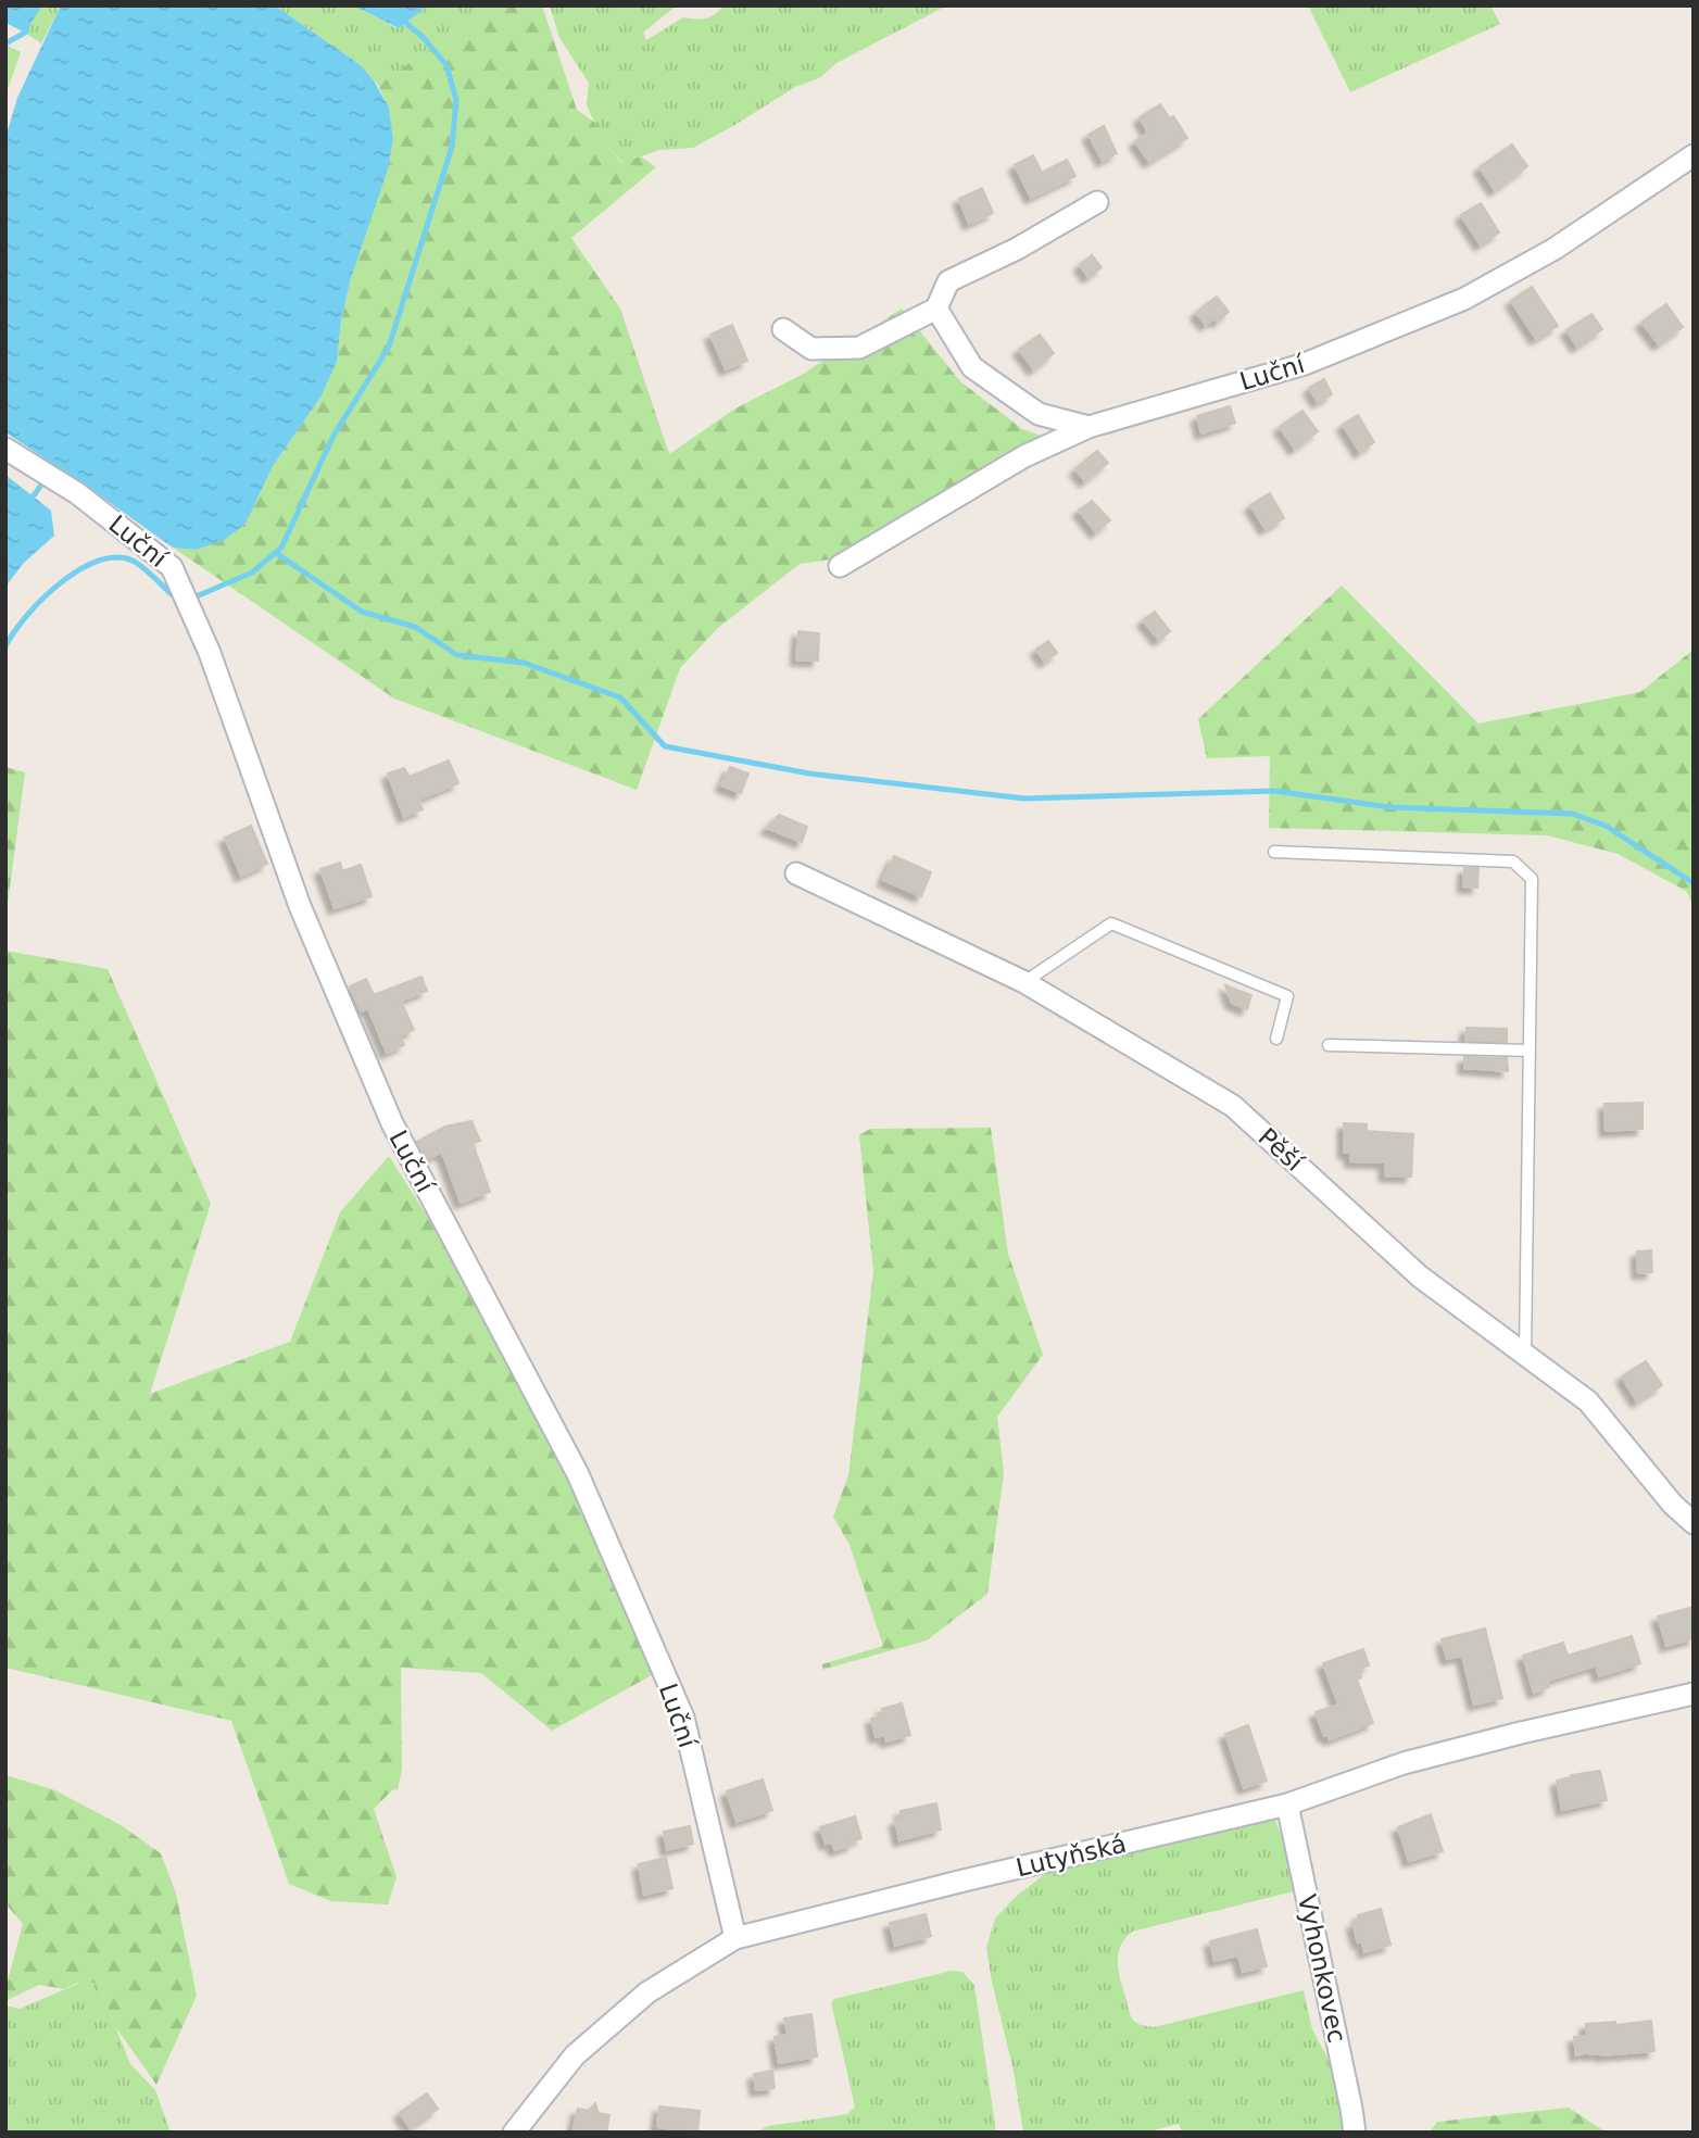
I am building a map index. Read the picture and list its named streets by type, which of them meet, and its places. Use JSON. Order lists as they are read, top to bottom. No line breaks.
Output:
{"streets":{"street":["Luční","Pěší","Lutyňská","Vyhonkovec"]},"crossings":[["Luční","Lutyňská"],["Lutyňská","Vyhonkovec"]]}
